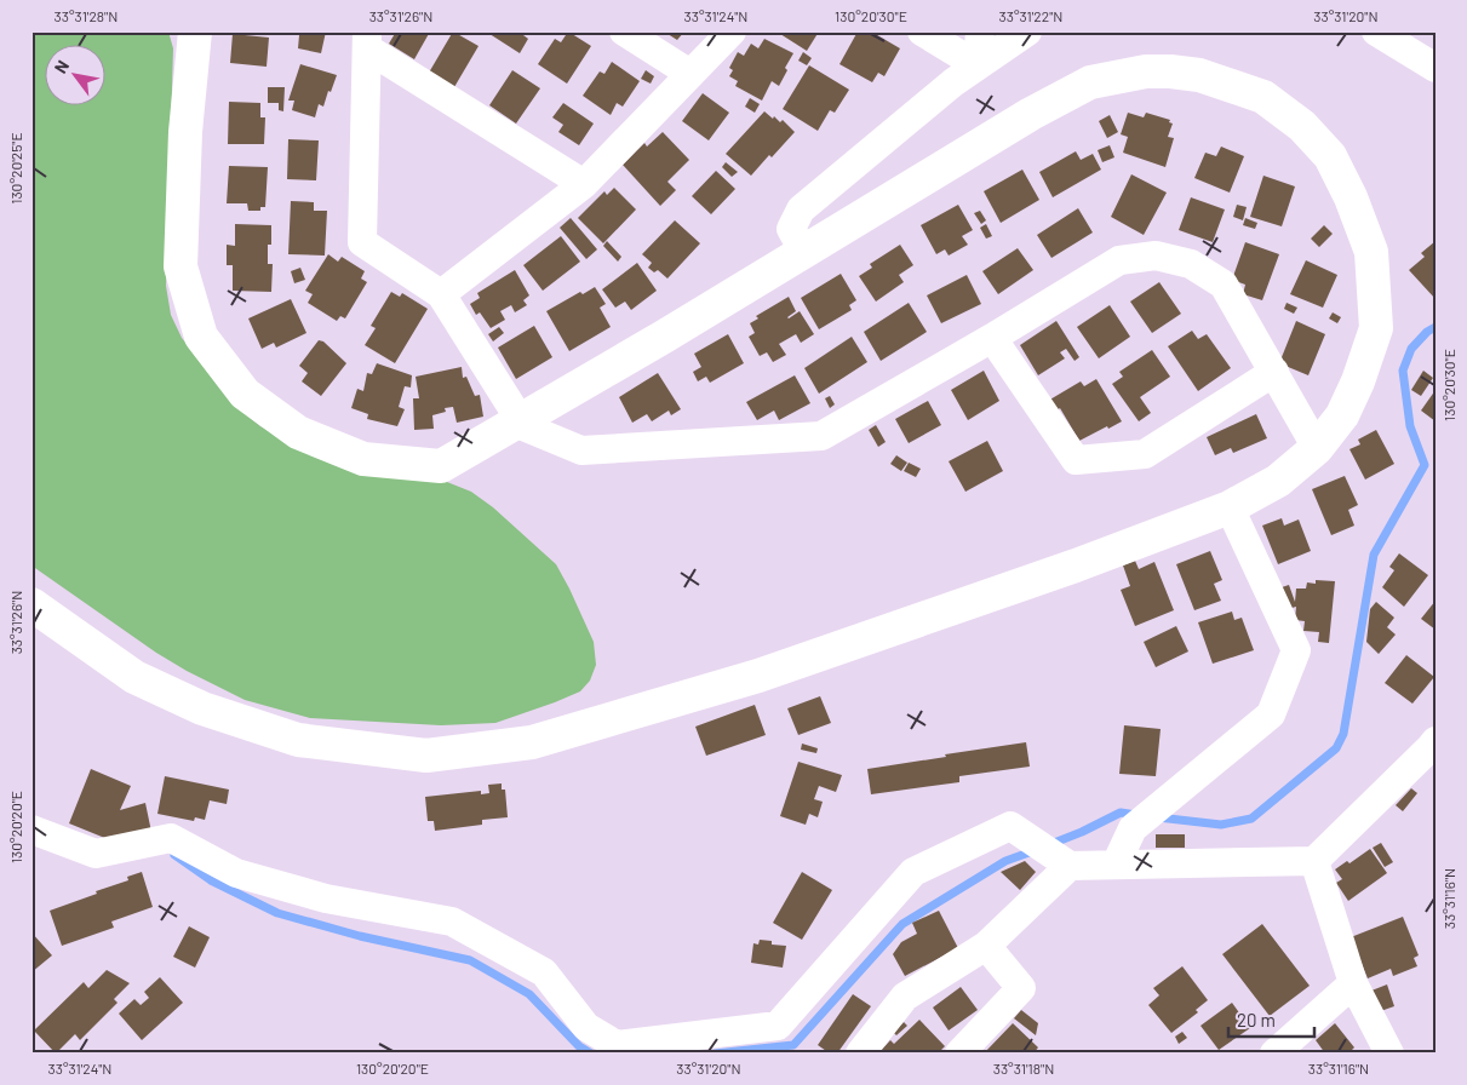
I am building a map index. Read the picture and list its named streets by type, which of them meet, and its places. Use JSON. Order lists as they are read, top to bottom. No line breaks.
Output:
{"scale_bar":"20 m","north":"top left","coordinates":["33°31'28\"N","33°31'26\"N","33°31'24\"N","130°20'30\"E","33°31'22\"N","33°31'20\"N","130°20'25\"E","130°20'20\"E","33°31'16\"N","33°31'18\"N"]}
